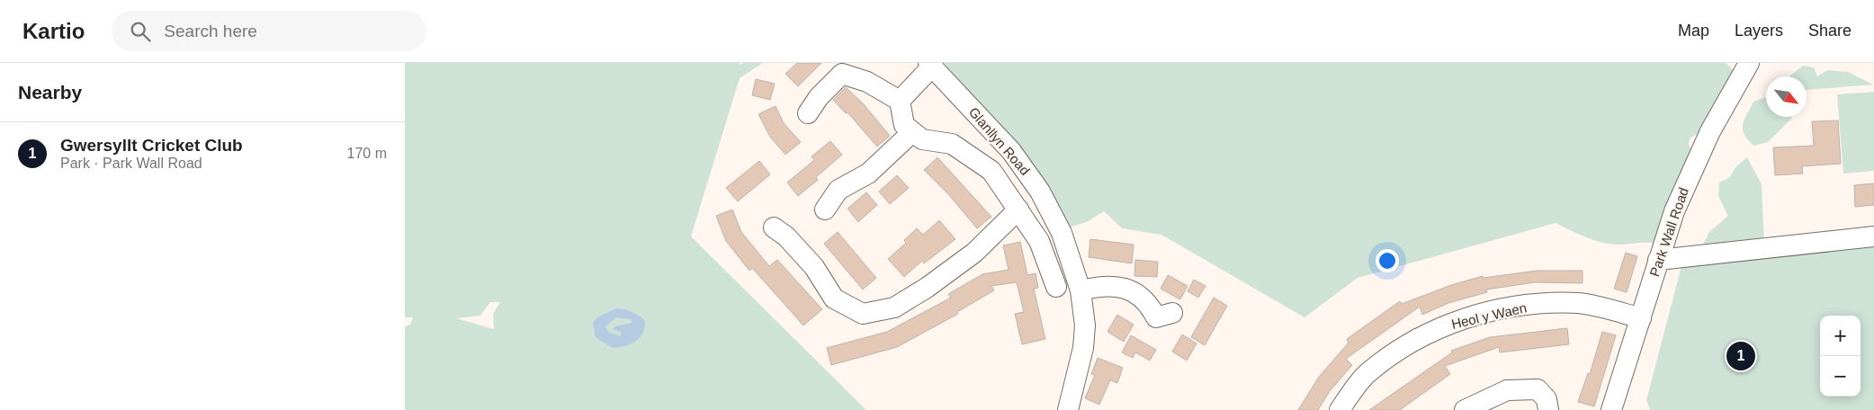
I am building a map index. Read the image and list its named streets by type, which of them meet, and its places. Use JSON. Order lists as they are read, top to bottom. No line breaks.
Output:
{"streets":{"street":["Glanllyn Road","Park Wall Road","Heol y Waen"]},"crossings":[["Park Wall Road","Heol y Waen"]],"north":"bottom right","page":{"header":"Kartio","search":"Search here","nav":["Map","Layers","Share"],"heading":"Nearby","list":[{"mark":"1","name":"Gwersyllt Cricket Club","note":"Park · Park Wall Road","value":"170 m"}],"map_buttons":["+","−"],"pins":"1"}}
